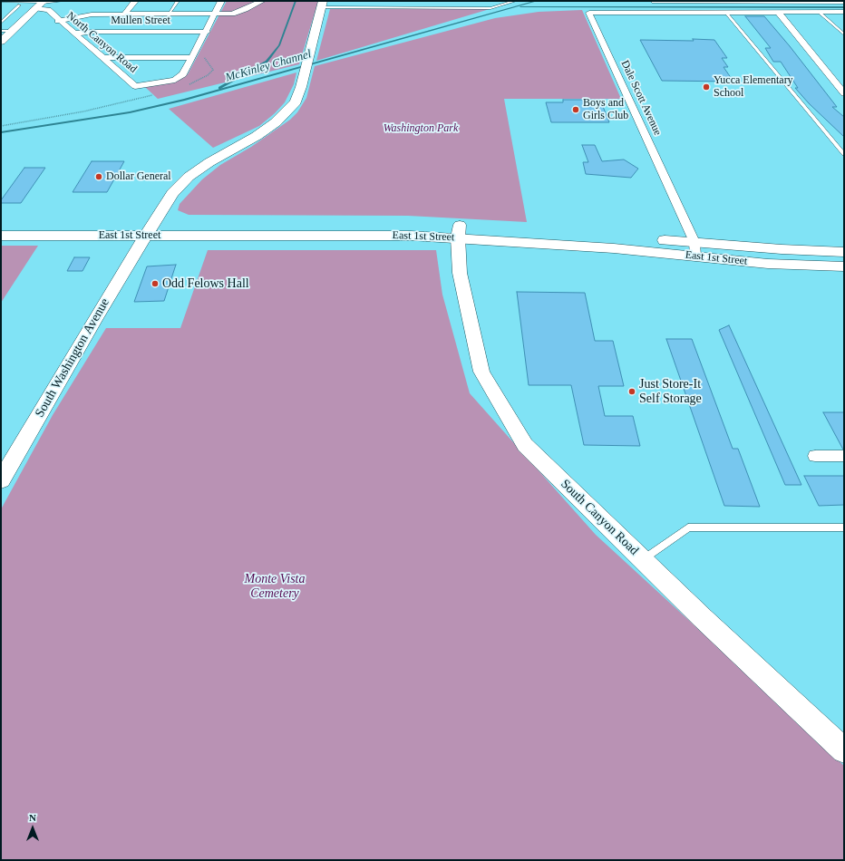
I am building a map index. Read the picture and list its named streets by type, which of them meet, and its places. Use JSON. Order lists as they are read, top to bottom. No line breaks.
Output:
{"streets":{"main road":["East 1st Street"],"street":["Mullen Street","North Canyon Road","Dale Scott Avenue","South Washington Avenue","South Canyon Road"]},"crossings":[["Mullen Street","North Canyon Road"],["Dale Scott Avenue","East 1st Street"],["East 1st Street","South Washington Avenue"],["East 1st Street","South Canyon Road"]],"water":["McKinley Channel"],"parks":["Washington Park","Monte Vista Cemetery"],"places":["Yucca Elementary School","Boys and Girls Club","Dollar General","Odd Felows Hall","Just Store-It Self Storage"],"north":"top"}
